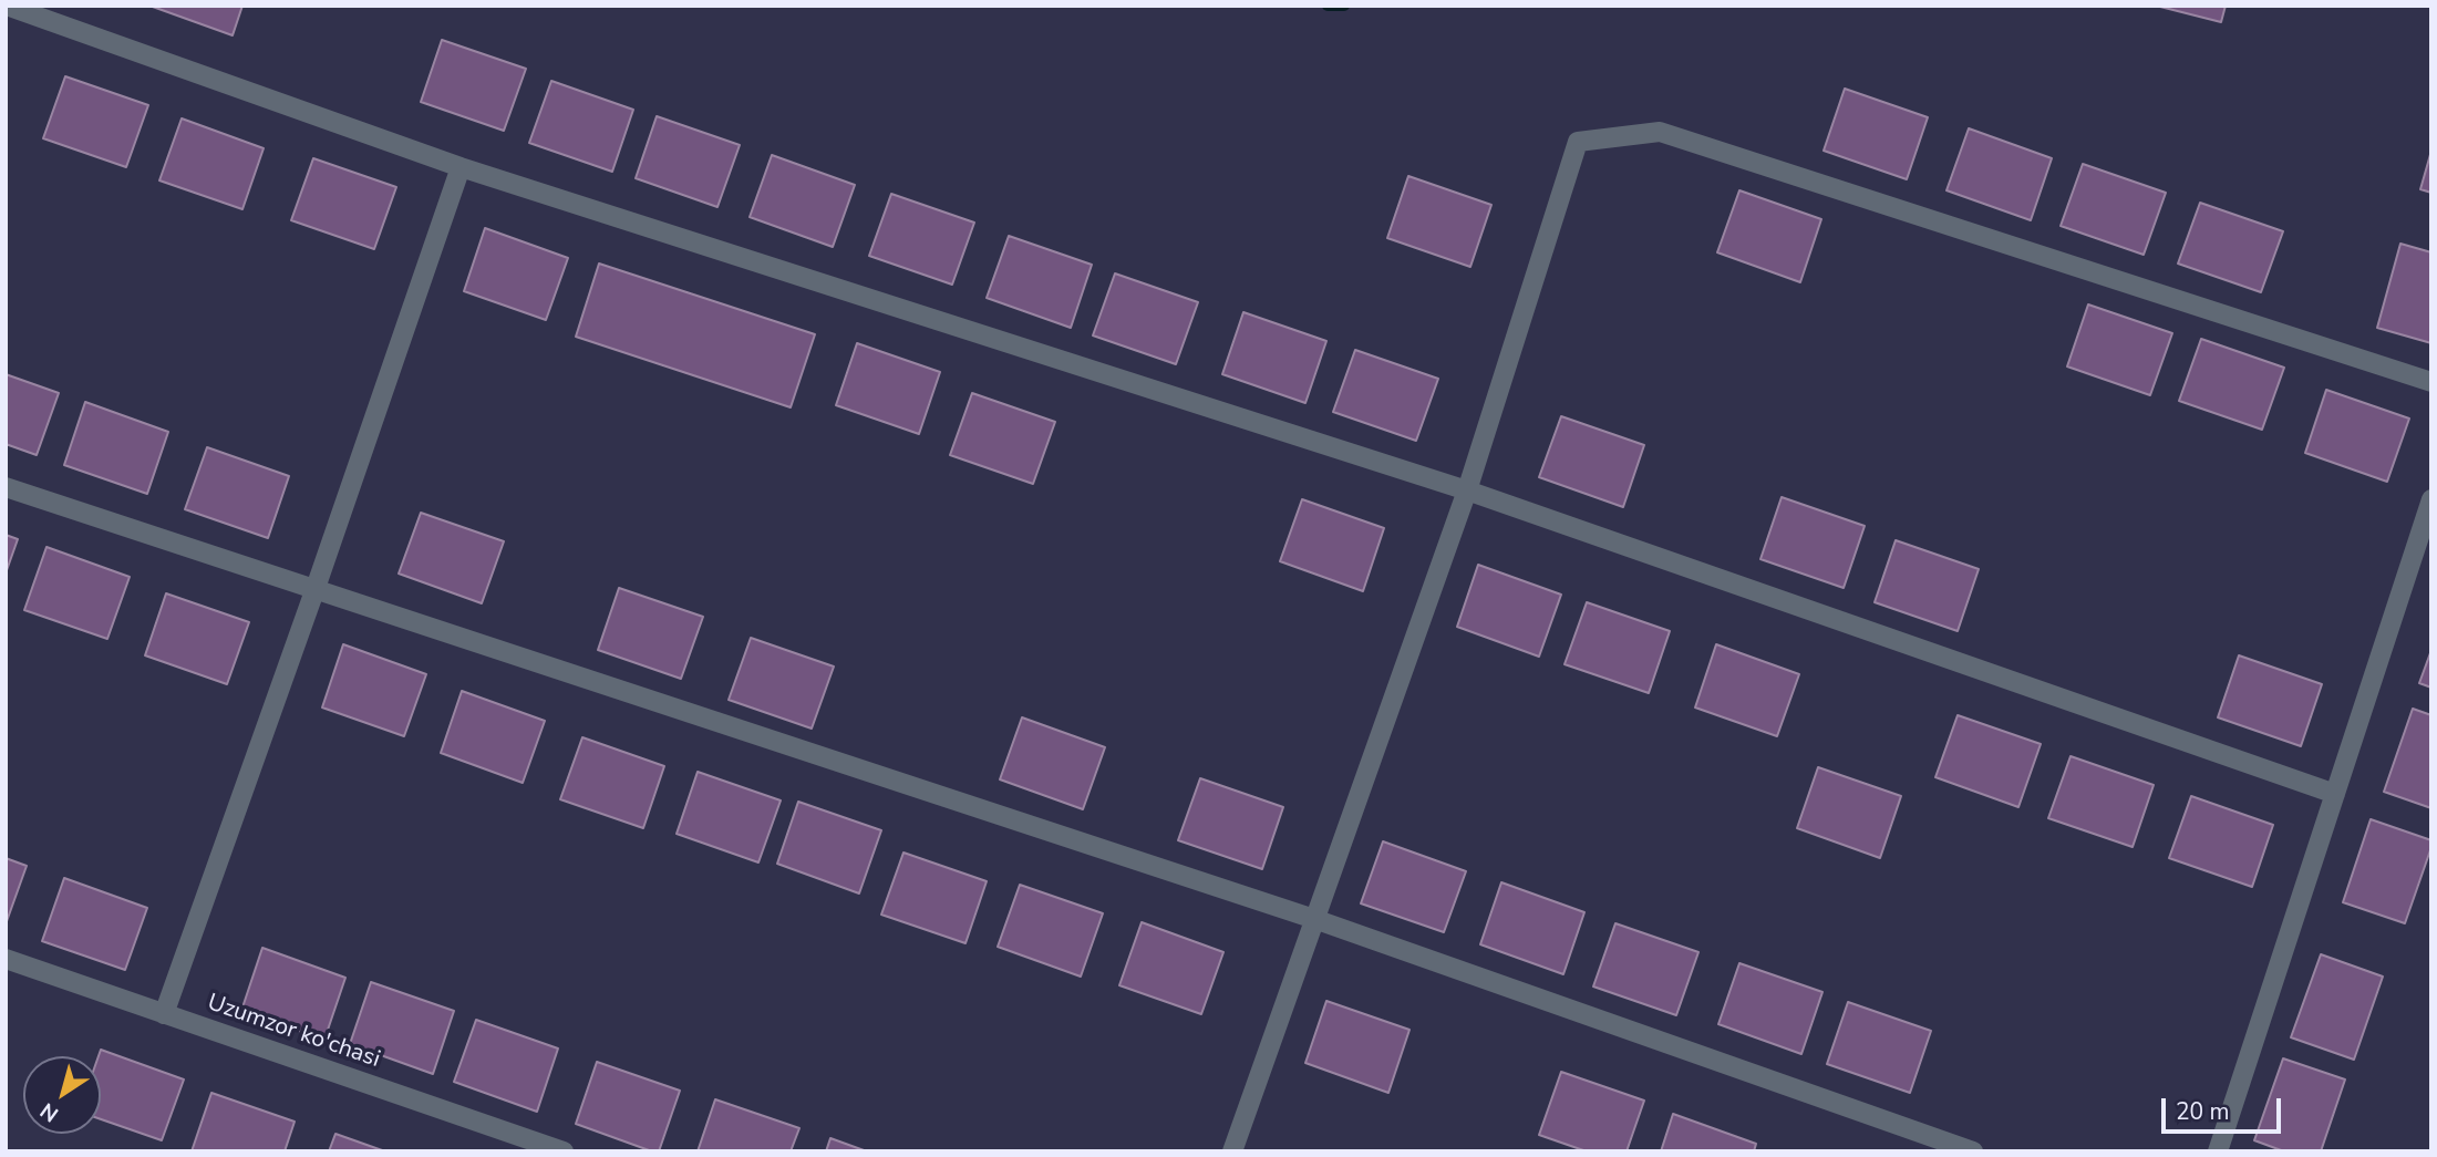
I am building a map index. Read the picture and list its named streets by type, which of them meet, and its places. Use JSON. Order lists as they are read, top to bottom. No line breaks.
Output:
{"streets":{"street":["Uzumzor ko'chasi"]},"scale_bar":"20 m","north":"bottom left"}
